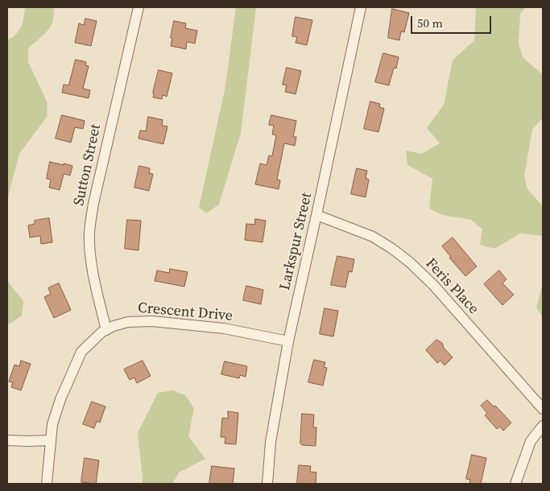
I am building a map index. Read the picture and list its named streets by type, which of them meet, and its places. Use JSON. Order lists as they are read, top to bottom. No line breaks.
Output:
{"streets":{"street":["Sutton Street","Larkspur Street","Feris Place","Crescent Drive"]},"crossings":[["Sutton Street","Crescent Drive"],["Larkspur Street","Feris Place"],["Larkspur Street","Crescent Drive"]],"scale_bar":"50 m"}
